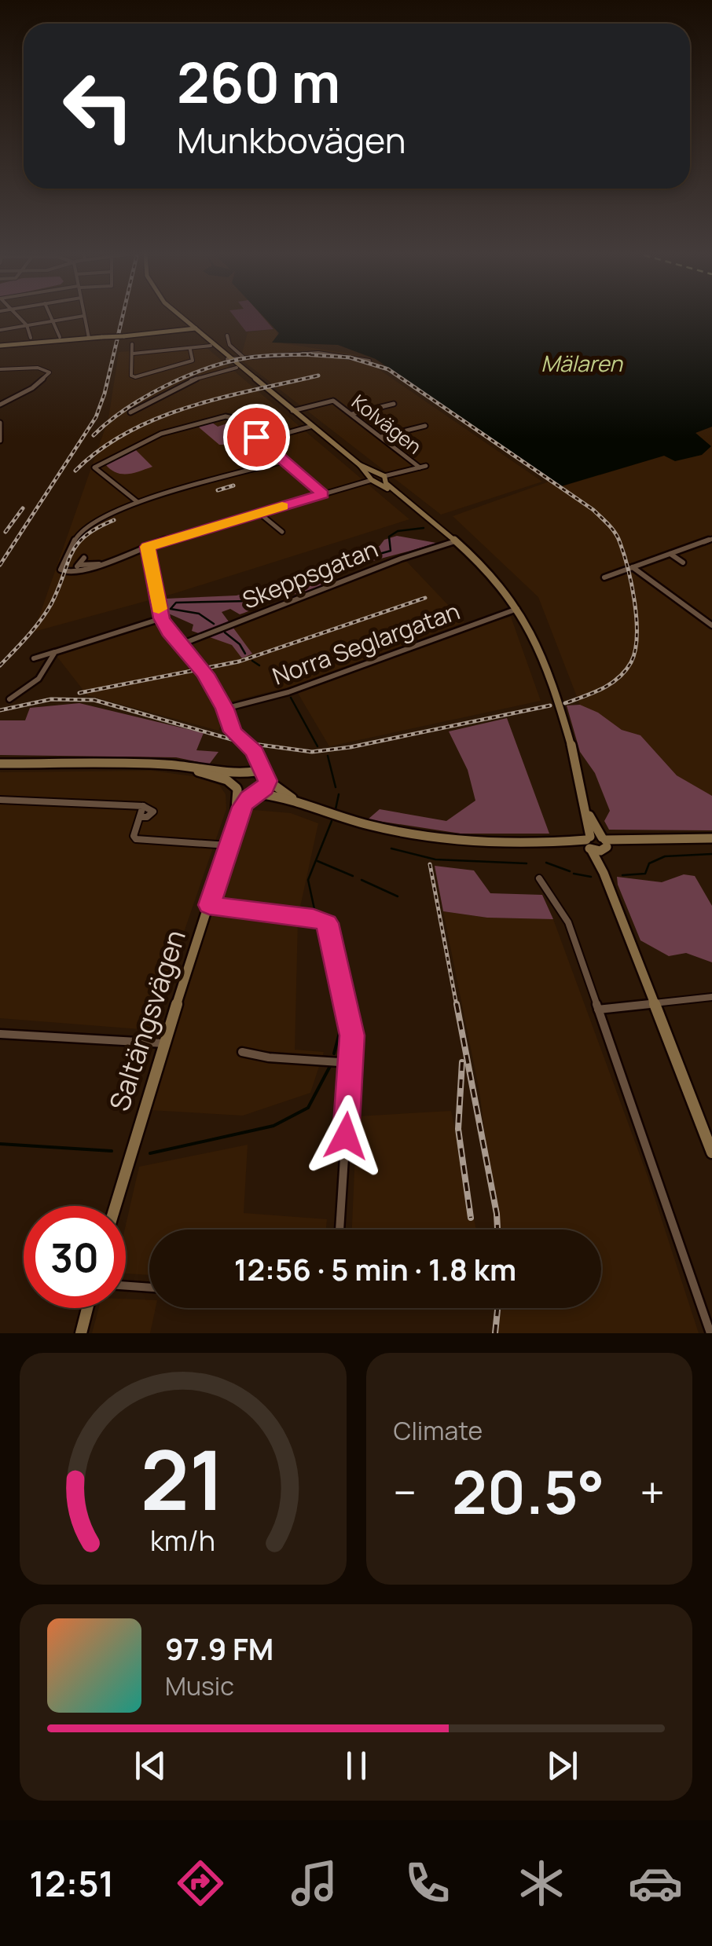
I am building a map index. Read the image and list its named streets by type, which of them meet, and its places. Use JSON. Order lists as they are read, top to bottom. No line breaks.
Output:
{"streets":{"main road":["Saltängsvägen"],"street":["Kolvägen","Skeppsgatan","Norra Seglargatan"]},"water":["Mälaren"],"page":{"turn":["260 m","Munkbovägen"],"limit":"30","trip":"12:56 · 5 min · 1.8 km","tile":"Climate","heat":["−","20.5°","+"],"song":["97.9 FM","Music"],"tabs":"12:51","gauge":["21","km/h"]}}
